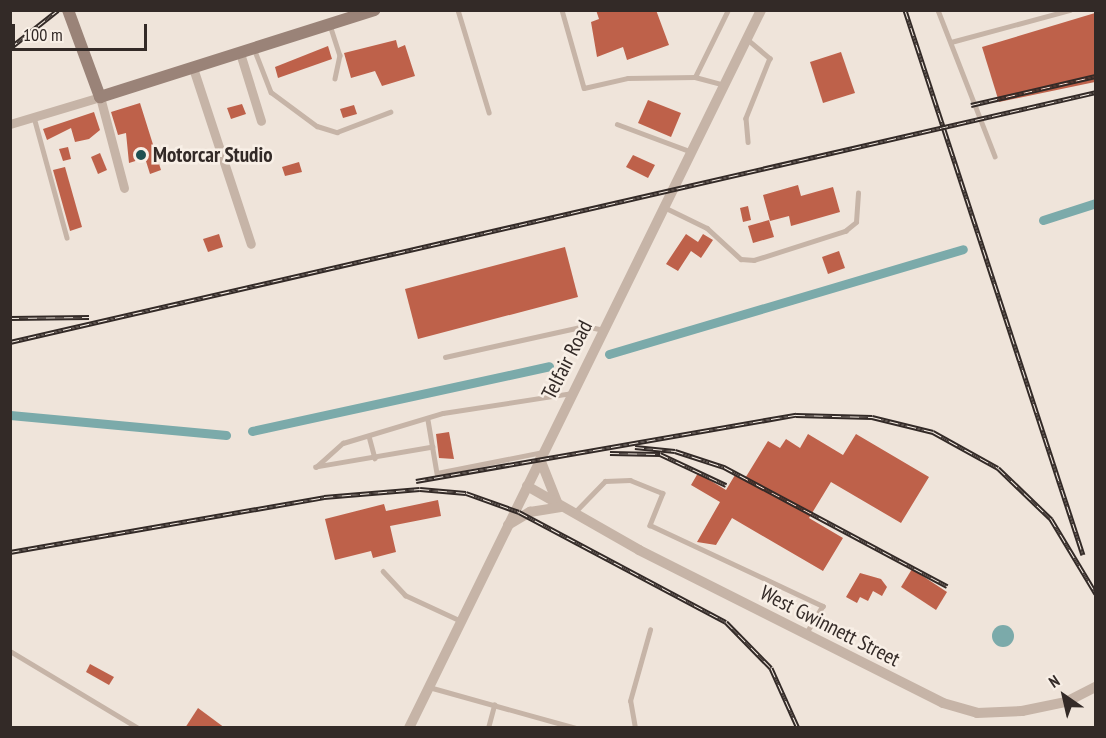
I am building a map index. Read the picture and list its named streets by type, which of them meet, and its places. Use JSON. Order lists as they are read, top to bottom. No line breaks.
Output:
{"streets":{"street":["Telfair Road","West Gwinnett Street"]},"crossings":[["Telfair Road","West Gwinnett Street"]],"places":["Motorcar Studio"],"scale_bar":"100 m","north":"top left"}
